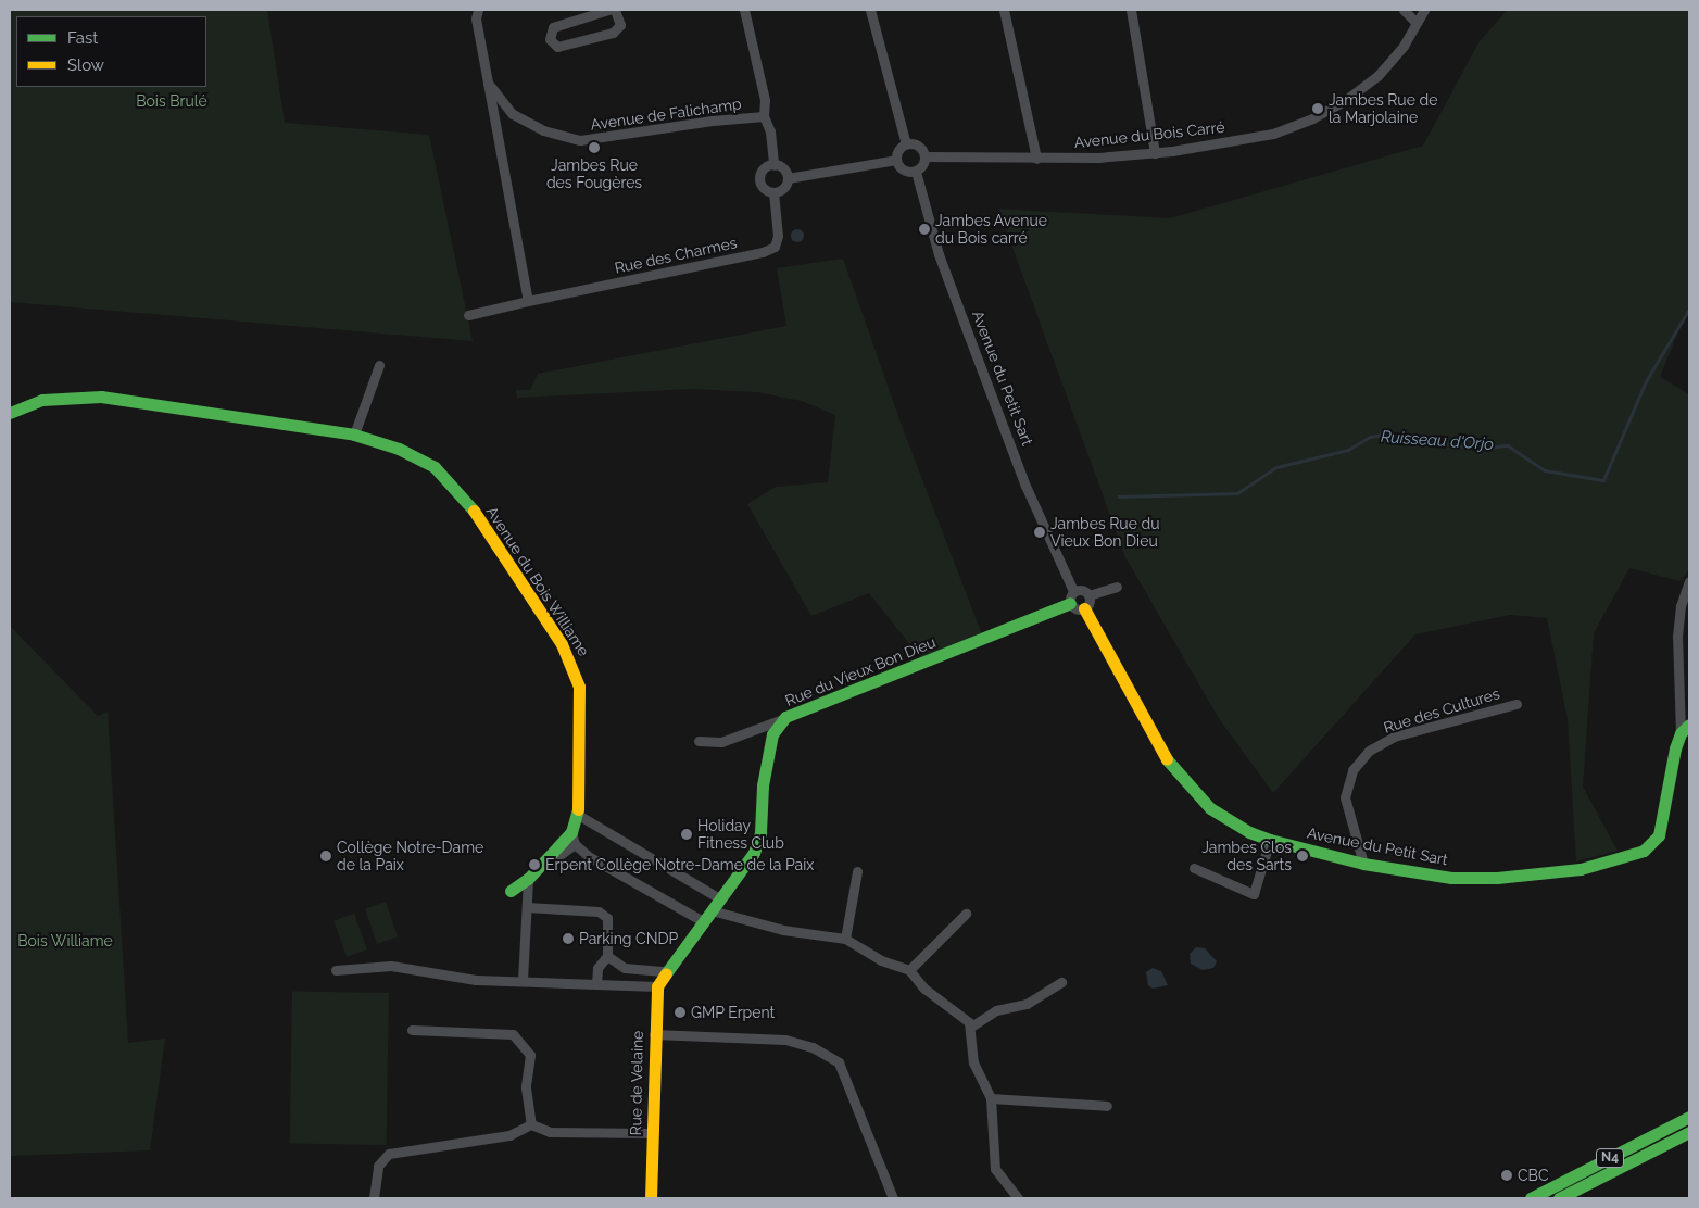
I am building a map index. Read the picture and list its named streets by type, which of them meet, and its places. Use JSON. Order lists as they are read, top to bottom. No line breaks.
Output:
{"streets":{"street":["Avenue de Falichamp","Avenue du Bois Carré","Rue des Charmes","Avenue du Petit Sart","Avenue du Bois Williame","Rue du Vieux Bon Dieu","Rue des Cultures","Rue de Velaine","N4"]},"crossings":[["Avenue de Falichamp","Rue des Charmes"],["Avenue du Bois Carré","Avenue du Petit Sart"],["Avenue du Petit Sart","Rue du Vieux Bon Dieu"],["Avenue du Petit Sart","Rue des Cultures"]],"water":["Ruisseau d'Orjo"],"parks":["Bois Brulé","Bois Williame"],"places":["Jambes Rue de la Marjolaine","Jambes Rue des Fougères","Jambes Avenue du Bois carré","Jambes Rue du Vieux Bon Dieu","Holiday Fitness Club","Collège Notre-Dame de la Paix","Jambes Clos des Sarts","Erpent Collège Notre-Dame de la Paix","Parking CNDP","GMP Erpent","CBC"],"legend":["Fast","Slow"]}
